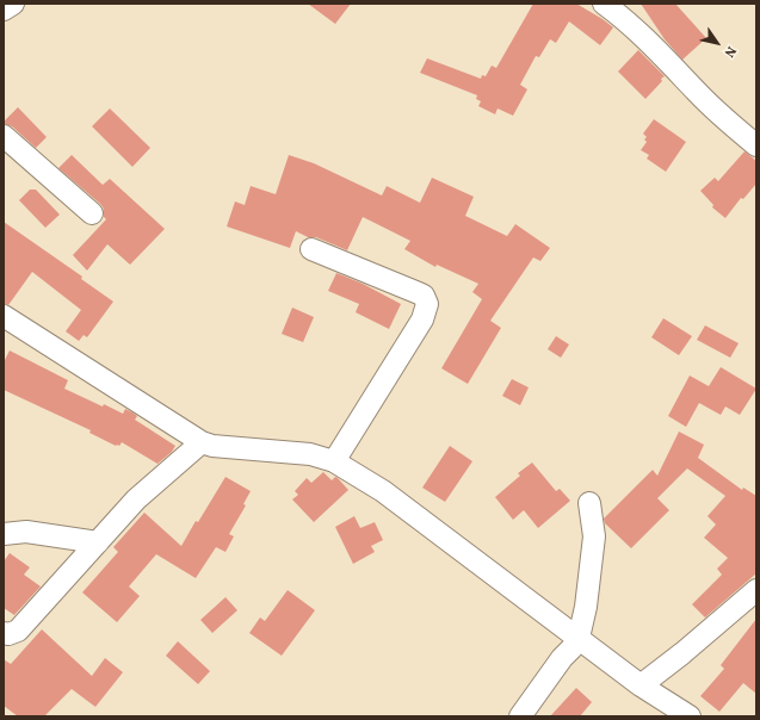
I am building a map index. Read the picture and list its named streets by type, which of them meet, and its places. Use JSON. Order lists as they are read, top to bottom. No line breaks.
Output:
{"north":"bottom right"}
